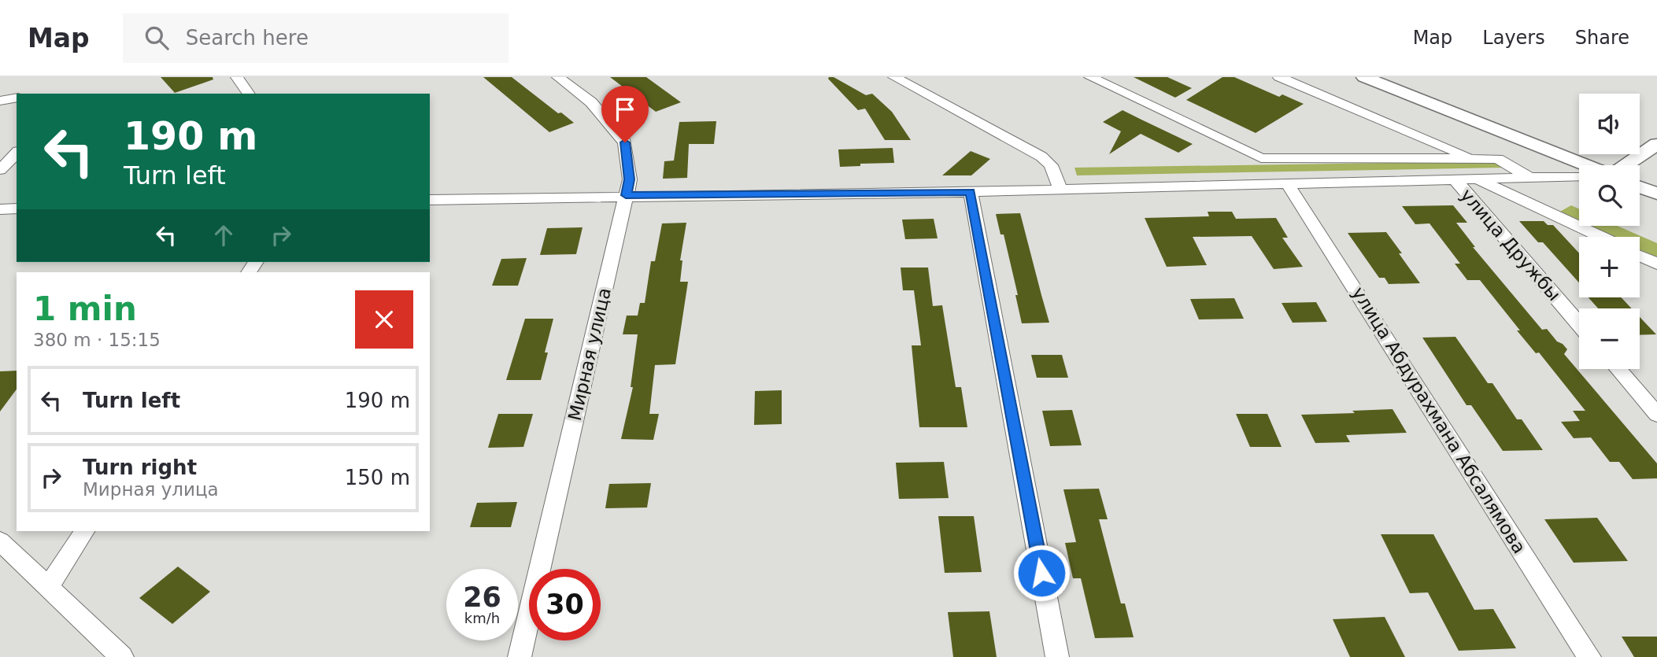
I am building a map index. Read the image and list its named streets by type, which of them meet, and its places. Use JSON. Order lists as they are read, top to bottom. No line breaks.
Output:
{"streets":{"street":["улица Дружбы","Мирная улица","улица Абдурахмана Абсалямова"]},"page":{"header":"Map","search":"Search here","nav":["Map","Layers","Share"],"map_buttons":["+","−"],"turn":["190 m","Turn left"],"heading":["1 min","380 m · 15:15"],"list":[{"name":"Turn left","value":"190 m"},{"name":"Turn right","note":"Мирная улица","value":"150 m"}],"speed":"26 km/h","limit":"30"}}
